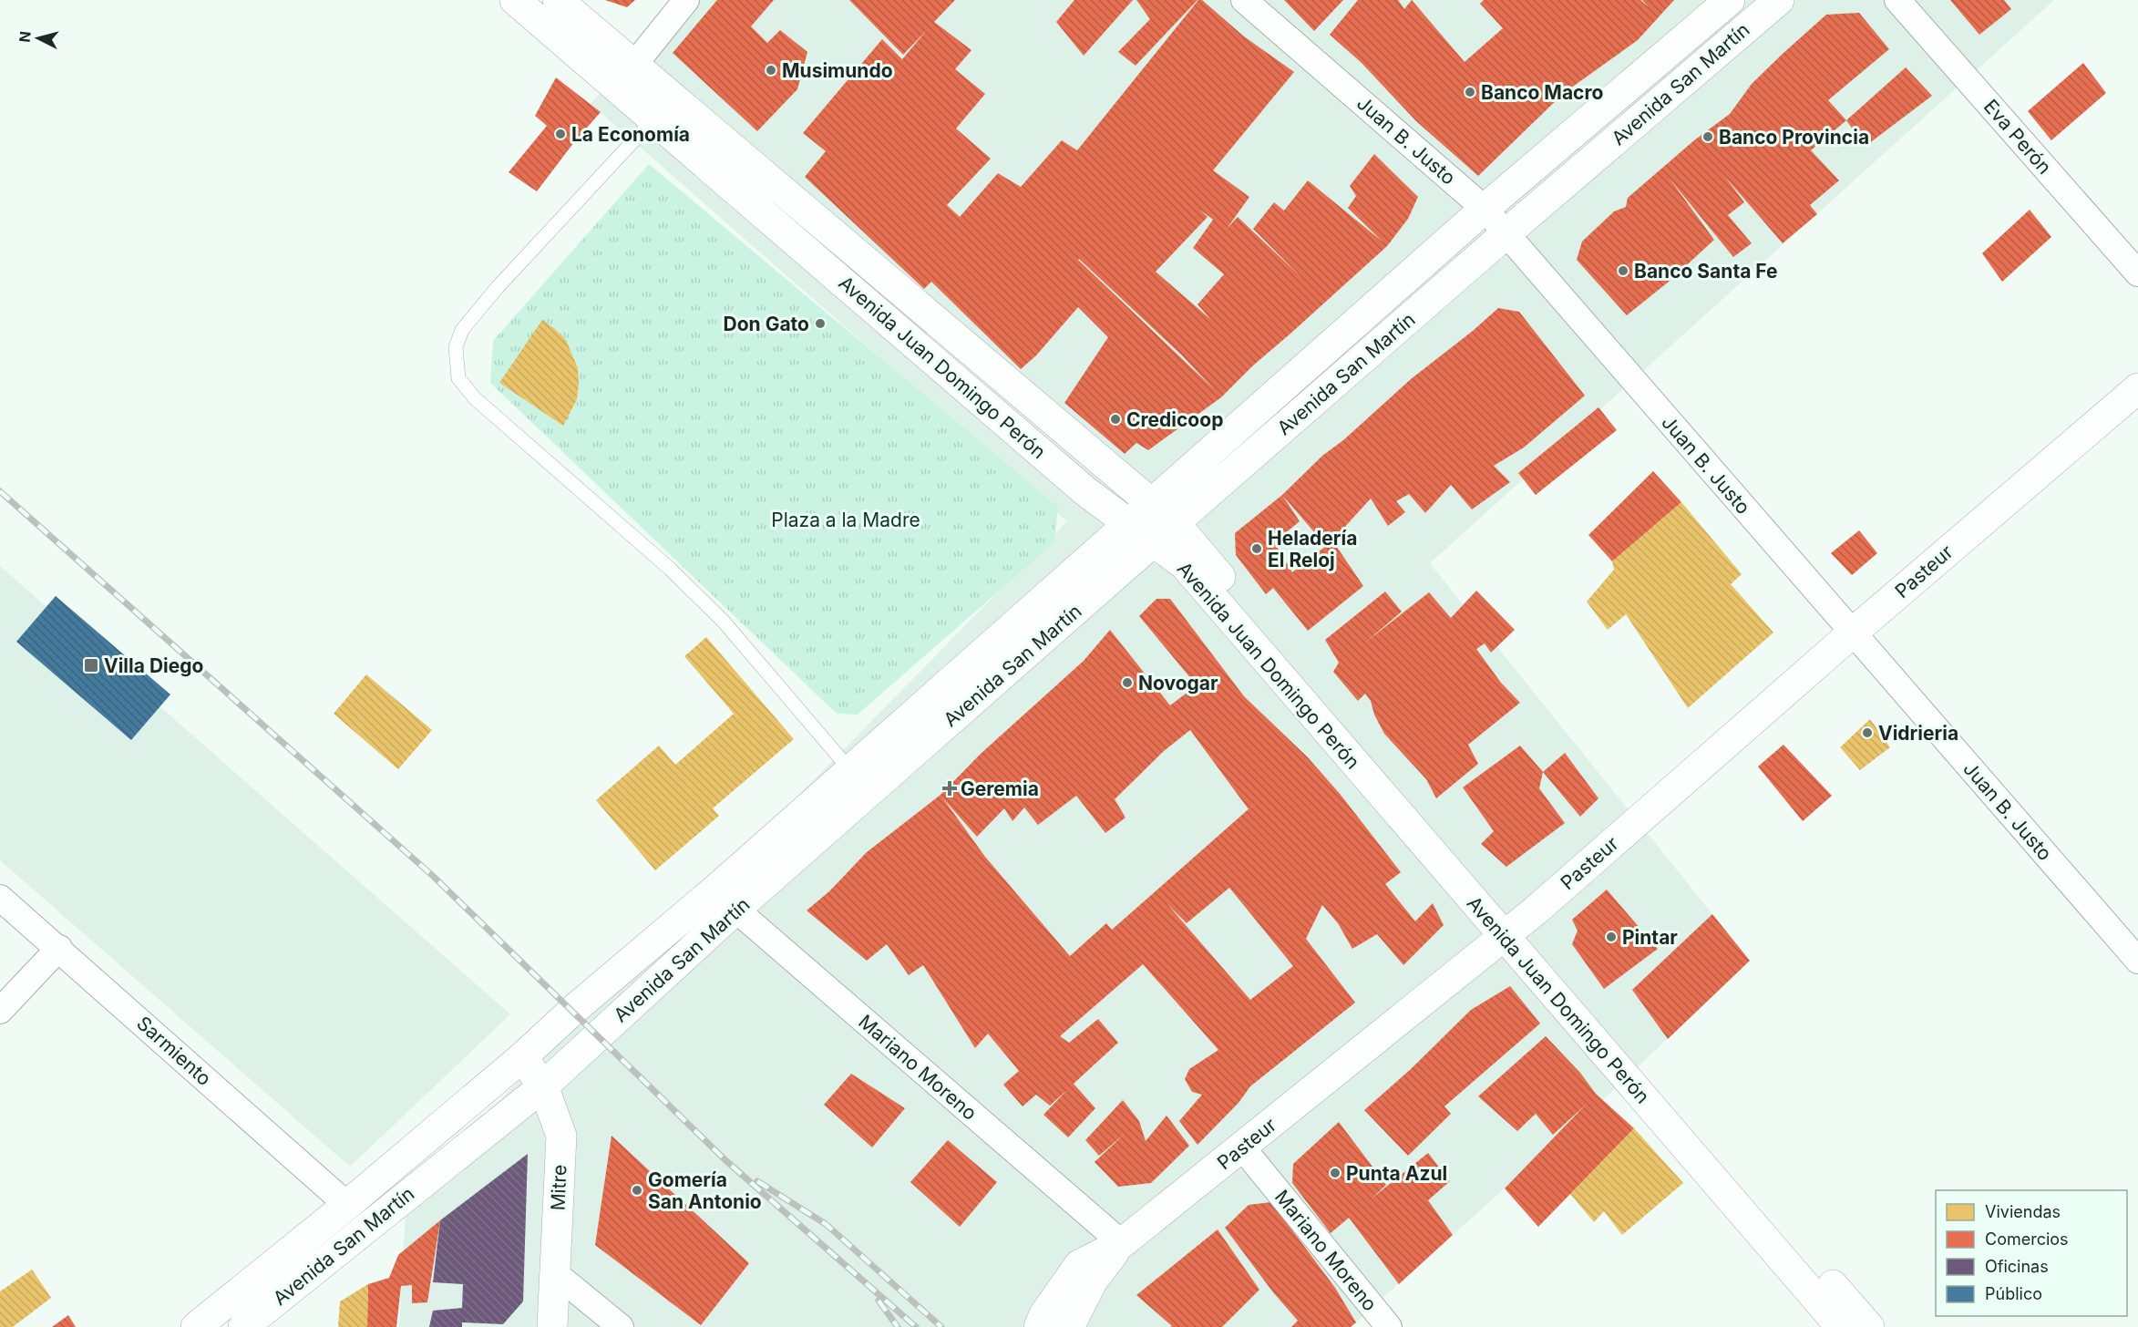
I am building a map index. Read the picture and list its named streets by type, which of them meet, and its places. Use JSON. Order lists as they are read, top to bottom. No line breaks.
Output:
{"streets":{"main road":["Avenida San Martín","Avenida Juan Domingo Perón","Pasteur","Mitre"],"street":["Eva Perón","Juan B. Justo","Sarmiento","Mariano Moreno"]},"crossings":[["Avenida San Martín","Juan B. Justo"],["Avenida San Martín","Avenida Juan Domingo Perón"],["Avenida San Martín","Sarmiento"],["Avenida San Martín","Mariano Moreno"],["Avenida San Martín","Mitre"],["Juan B. Justo","Pasteur"],["Avenida Juan Domingo Perón","Pasteur"],["Pasteur","Mariano Moreno"]],"parks":["Plaza a la Madre"],"places":{"other":["Musimundo","Banco Macro","La Economía","Banco Provincia","Banco Santa Fe","Don Gato","Credicoop","Heladería El Reloj","Novogar","Vidrieria","Pintar","Punta Azul","Gomería San Antonio"],"transit":["Villa Diego"],"health":["Geremia"]},"legend":["Viviendas","Comercios","Oficinas","Público"],"north":"left"}
